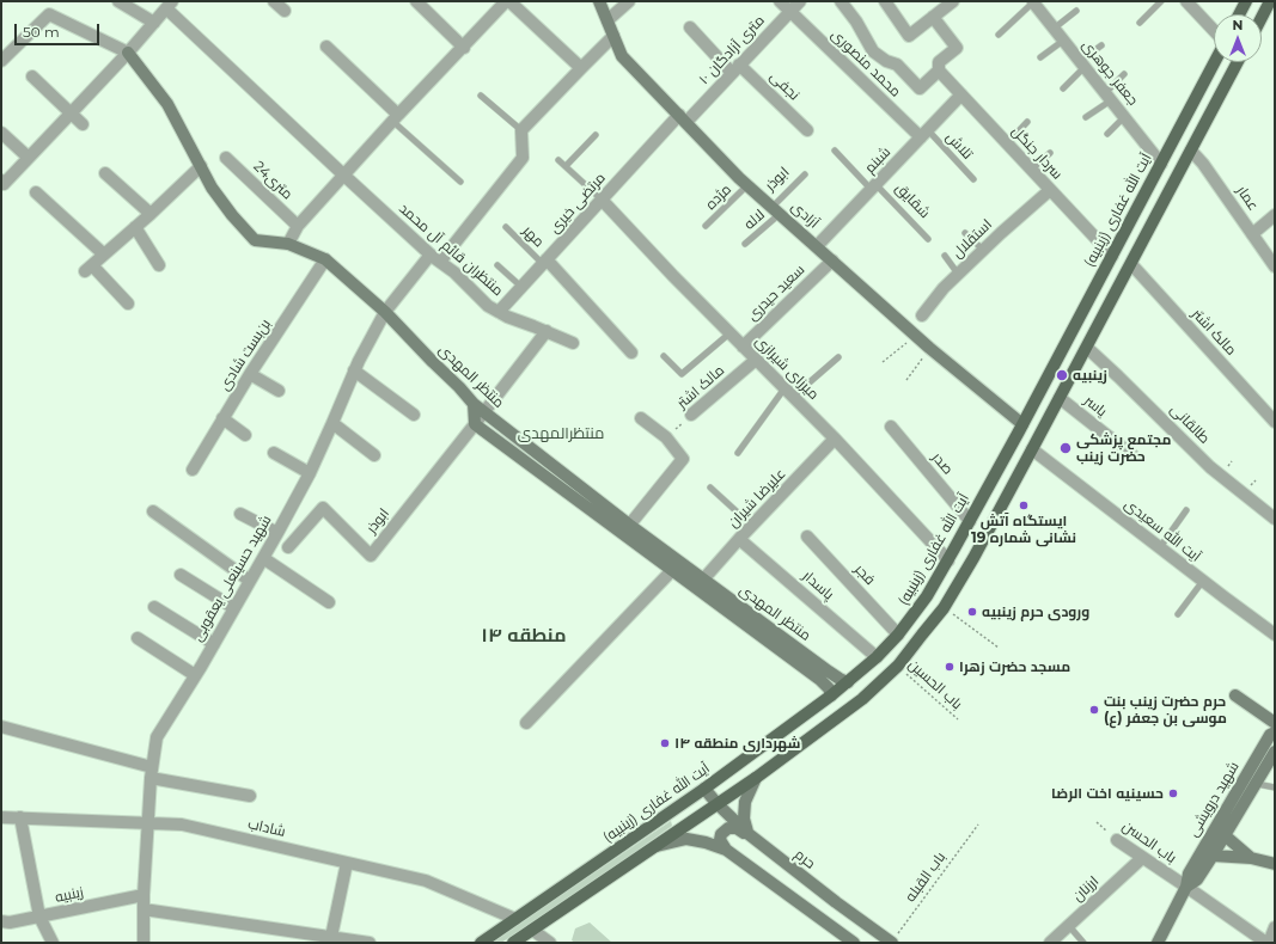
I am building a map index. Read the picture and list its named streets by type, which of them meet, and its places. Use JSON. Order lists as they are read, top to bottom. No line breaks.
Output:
{"streets":{"main road":["آیت الله غفاری (زینبیه)"],"street":["۱۰ متری آزادگان","محمد منصوری","جعفر جوهری","نجفی","سردار جنگل","شبنم","ابوذر","24متری","عمار","مرتضی خیری","آزادی","استقلال","منتظران قائم آل محمد","سعید حیدری","مالک اشتر","بن‌بست شادی","میرزای شیرازی","منتظر المهدی","یاسر","طالقانی","صدر","علیرضا شیران","آیت الله سعیدی","فجر","شهید حسینعلی یعقوبی","پاسدار","شهید درویشی","شاداب","باب الحسن","حرم","ارزنان","زینبیه"],"lane":["تلاش","مژده","شقایق","لاله","مهر"],"path":["باب الحسین","باب القبله"]},"crossings":[["۱۰ متری آزادگان","محمد منصوری"],["۱۰ متری آزادگان","نجفی"],["۱۰ متری آزادگان","مرتضی خیری"],["۱۰ متری آزادگان","آزادی"],["محمد منصوری","تلاش"],["محمد منصوری","شبنم"],["جعفر جوهری","آیت الله غفاری (زینبیه)"],["تلاش","شبنم"],["سردار جنگل","شبنم"],["سردار جنگل","آیت الله غفاری (زینبیه)"],["سردار جنگل","استقلال"],["شبنم","شقایق"],["شبنم","آزادی"],["ابوذر","آزادی"],["ابوذر","لاله"],["ابوذر","منتظران قائم آل محمد"],["ابوذر","منتظر المهدی"],["مژده","آزادی"],["مرتضی خیری","آزادی"],["مرتضی خیری","مهر"],["مرتضی خیری","منتظران قائم آل محمد"],["مرتضی خیری","میرزای شیرازی"],["آیت الله غفاری (زینبیه)","آزادی"],["آیت الله غفاری (زینبیه)","میرزای شیرازی"],["آیت الله غفاری (زینبیه)","منتظر المهدی"],["آیت الله غفاری (زینبیه)","صدر"],["آیت الله غفاری (زینبیه)","فجر"],["آیت الله غفاری (زینبیه)","پاسدار"],["آیت الله غفاری (زینبیه)","شاداب"],["آیت الله غفاری (زینبیه)","حرم"],["آزادی","لاله"],["آزادی","سعید حیدری"],["منتظران قائم آل محمد","شهید حسینعلی یعقوبی"],["سعید حیدری","میرزای شیرازی"],["مالک اشتر","میرزای شیرازی"],["بن‌بست شادی","منتظر المهدی"],["میرزای شیرازی","علیرضا شیران"],["منتظر المهدی","علیرضا شیران"],["منتظر المهدی","شهید حسینعلی یعقوبی"],["علیرضا شیران","پاسدار"],["شهید حسینعلی یعقوبی","شاداب"],["شهید حسینعلی یعقوبی","زینبیه"],["شهید درویشی","باب الحسن"],["باب الحسن","ارزنان"],["حرم","باب القبله"]],"districts":["منتظرالمهدی","منطقه ۱۴"],"places":["زینبیه","مجتمع پزشکی حضرت زینب","ایستگاه آتش نشانی شماره 19","ورودی حرم زینبیه","مسجد حضرت زهرا","حرم حضرت زینب بنت موسی بن جعفر (ع)","شهرداری منطقه ۱۴","حسینیه اخت الرضا"],"scale_bar":"50 m","north":"top"}
